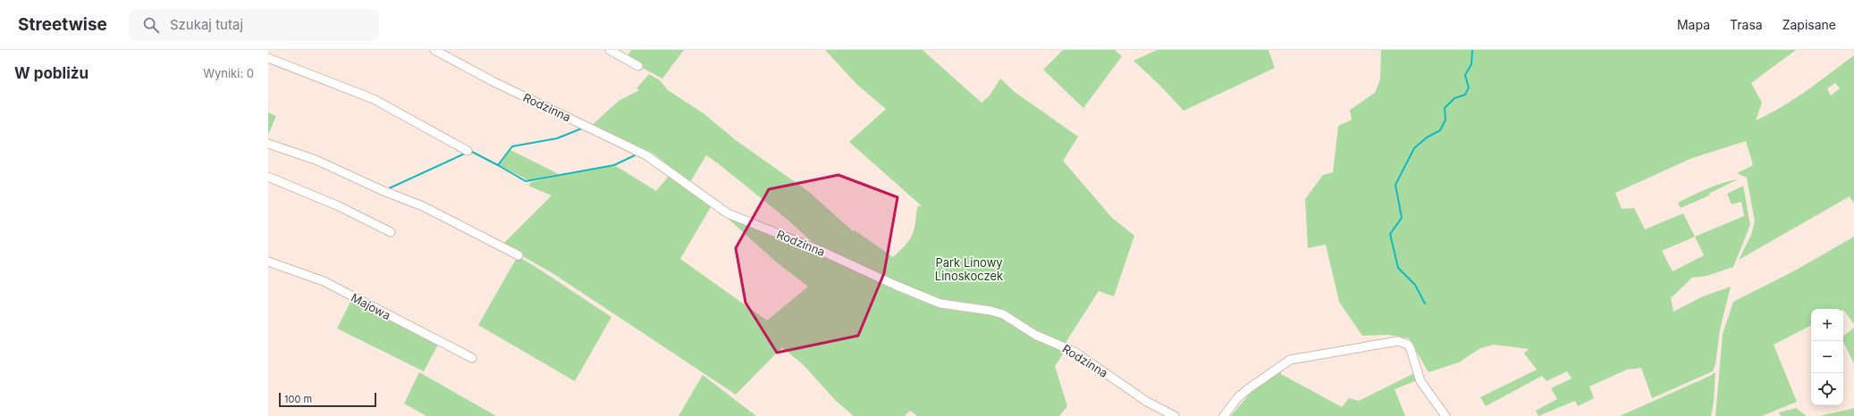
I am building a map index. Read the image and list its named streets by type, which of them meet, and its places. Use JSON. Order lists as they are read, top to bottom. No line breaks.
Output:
{"streets":{"street":["Rodzinna","Majowa"]},"parks":["Park Linowy Linoskoczek"],"scale_bar":"100 m","page":{"header":"Streetwise","search":"Szukaj tutaj","nav":["Mapa","Trasa","Zapisane"],"heading":["W pobliżu","Wyniki: 0"],"map_buttons":["+","−"],"scale":"100 m"}}
